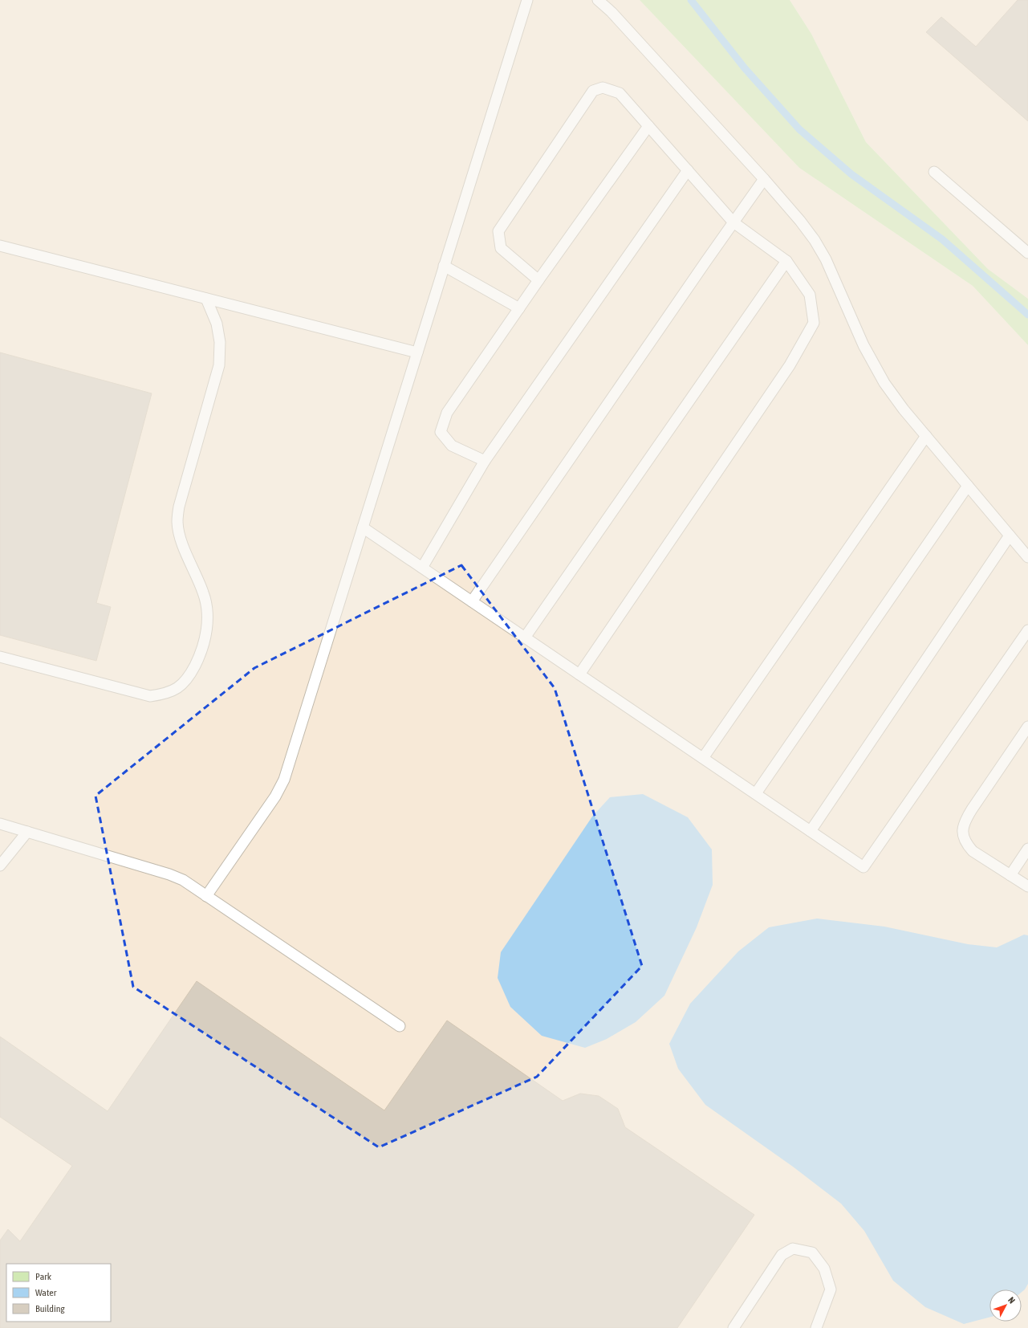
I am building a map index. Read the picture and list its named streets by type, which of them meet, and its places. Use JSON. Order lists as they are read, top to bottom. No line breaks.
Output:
{"legend":["Park","Water","Building"],"north":"top right"}
